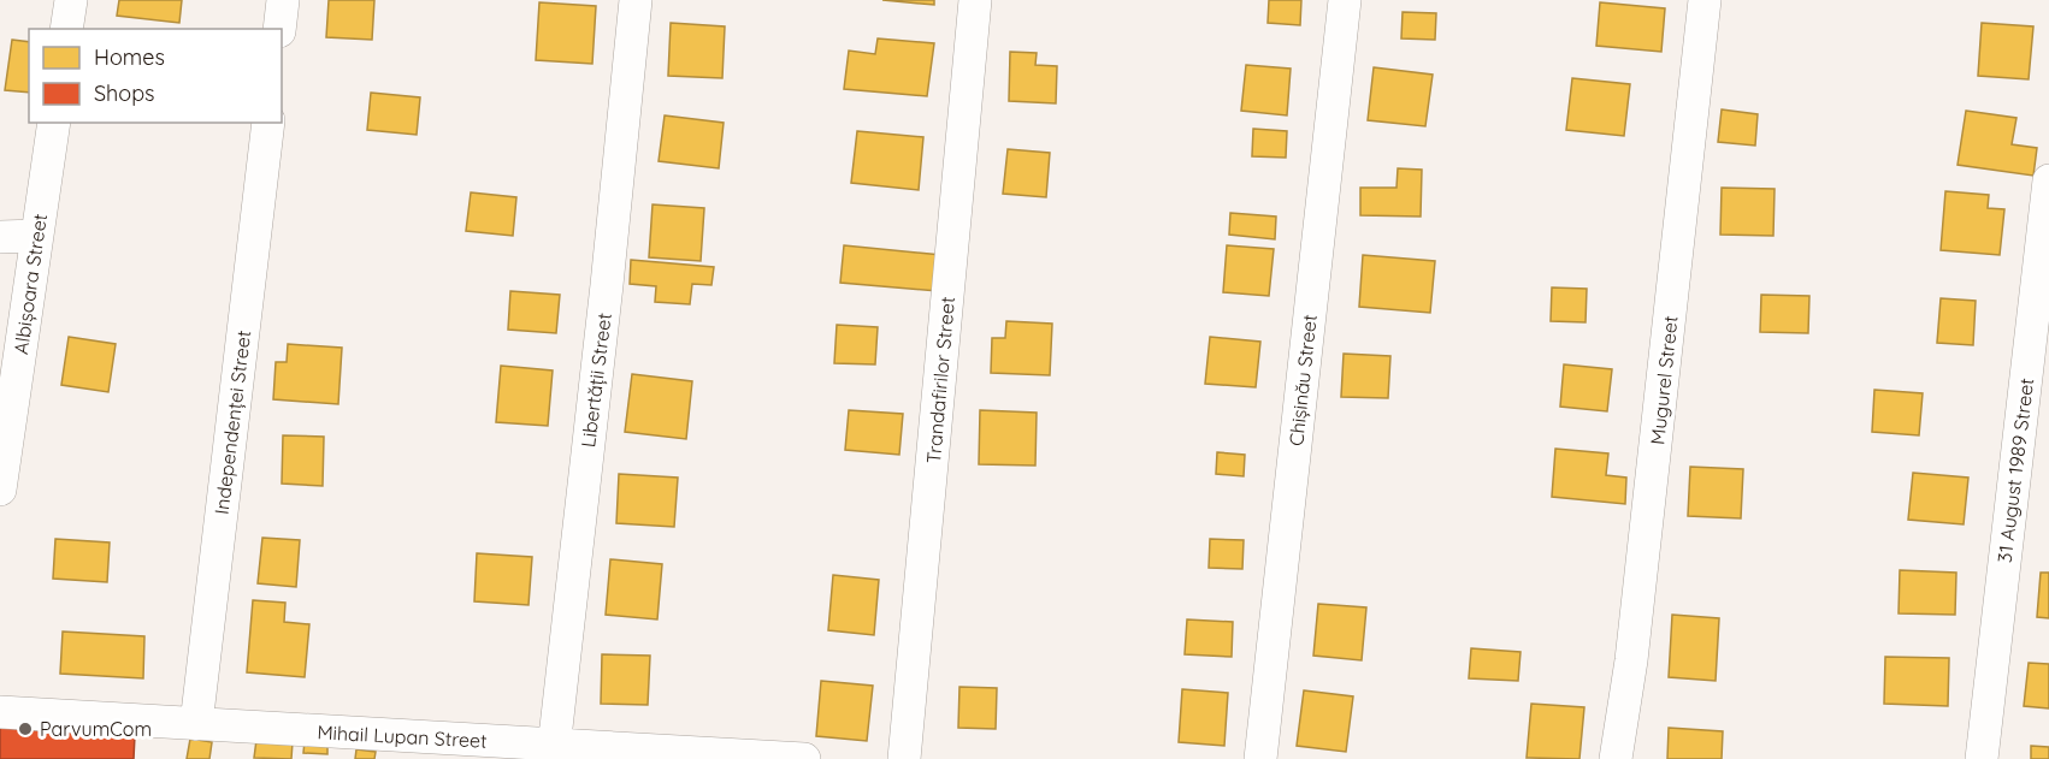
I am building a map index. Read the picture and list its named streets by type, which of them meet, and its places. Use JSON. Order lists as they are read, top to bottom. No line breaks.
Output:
{"streets":{"street":["Albișoara Street","Libertății Street","Trandafirilor Street","Chișinău Street","Mugurel Street","Independenței Street","31 August 1989 Street","Mihail Lupan Street"]},"crossings":[["Libertății Street","Mihail Lupan Street"],["Independenței Street","Mihail Lupan Street"]],"places":["ParvumCom"],"legend":["Homes","Shops"]}
